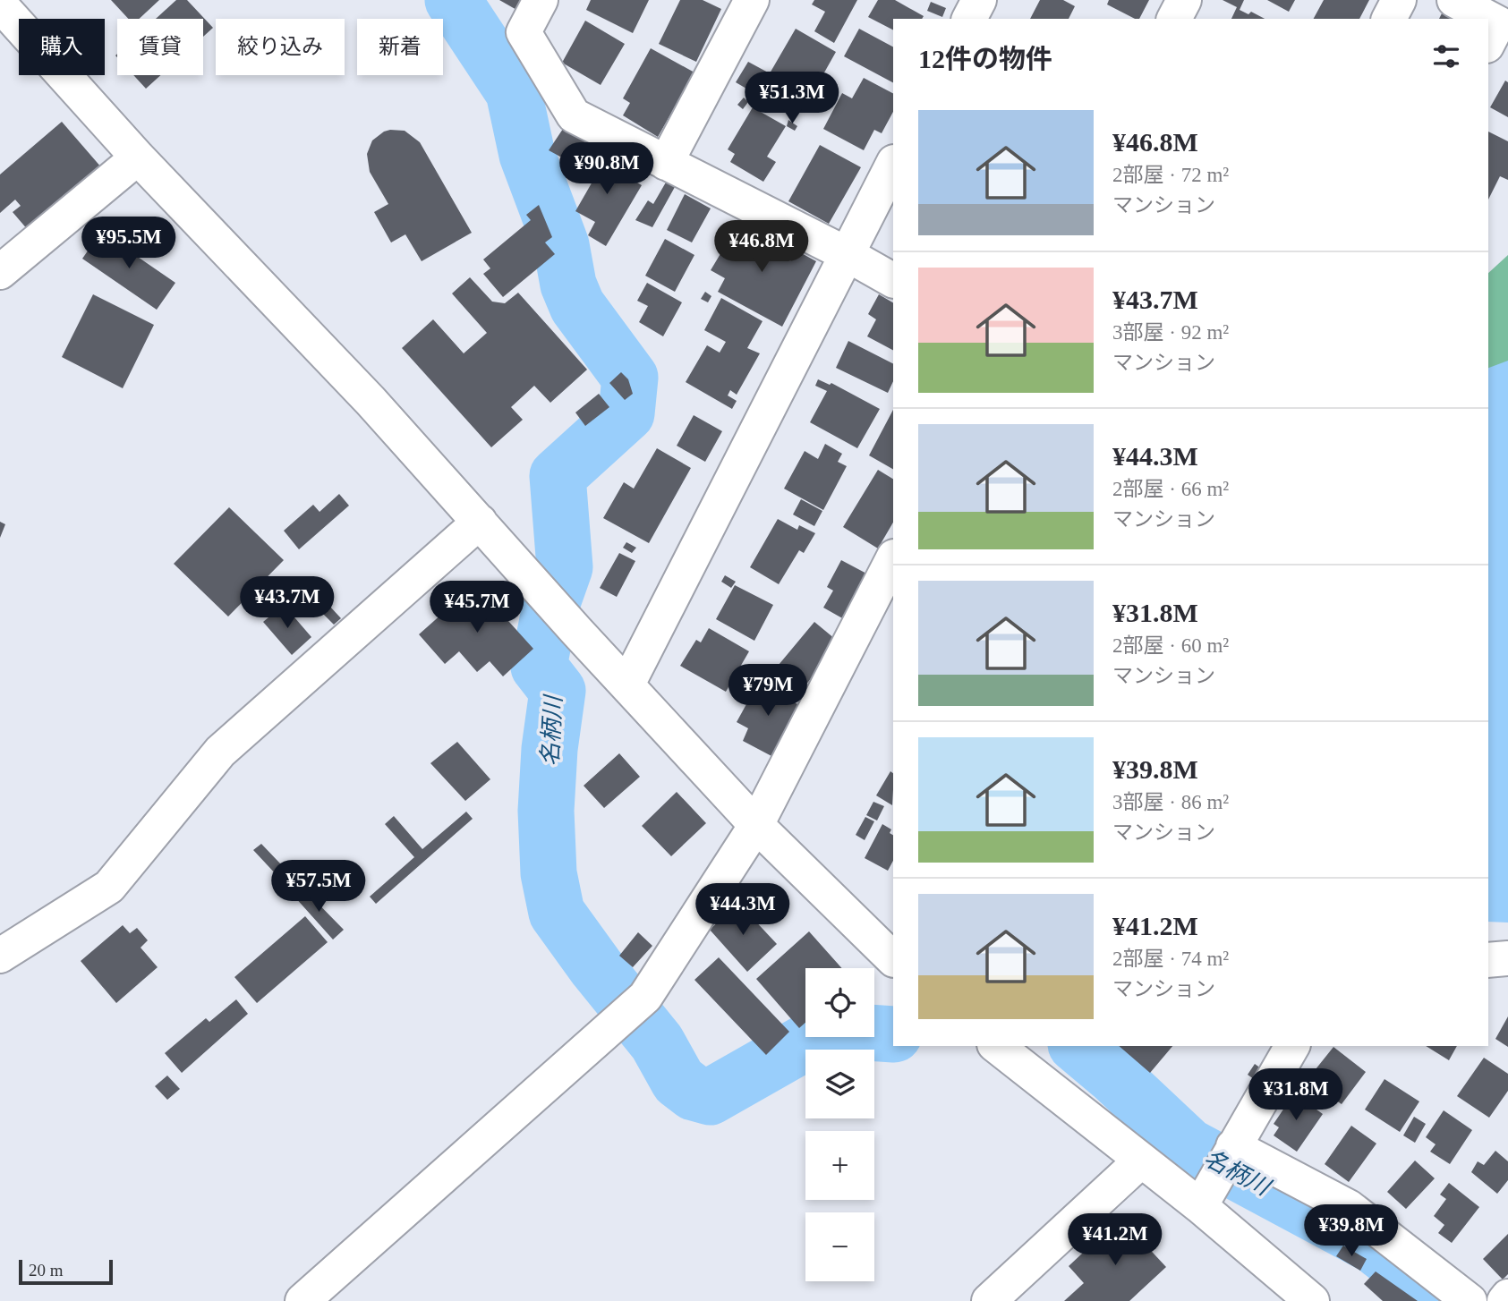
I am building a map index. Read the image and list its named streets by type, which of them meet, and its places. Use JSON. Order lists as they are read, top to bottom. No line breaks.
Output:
{"water":["名柄川"],"scale_bar":"20 m","page":{"chip":["購入","賃貸","絞り込み","新着"],"heading":"12件の物件","price":["¥51.3M","¥90.8M","¥95.5M","¥46.8M","¥43.7M","¥45.7M","¥79M","¥57.5M","¥44.3M","¥31.8M","¥39.8M","¥41.2M"],"list":[{"name":"¥46.8M","note":"2部屋 · 72 m² · マンション"},{"name":"¥43.7M","note":"3部屋 · 92 m² · マンション"},{"name":"¥44.3M","note":"2部屋 · 66 m² · マンション"},{"name":"¥31.8M","note":"2部屋 · 60 m² · マンション"},{"name":"¥39.8M","note":"3部屋 · 86 m² · マンション"},{"name":"¥41.2M","note":"2部屋 · 74 m² · マンション"}],"map_buttons":["+","−"],"scale":"20 m"}}
